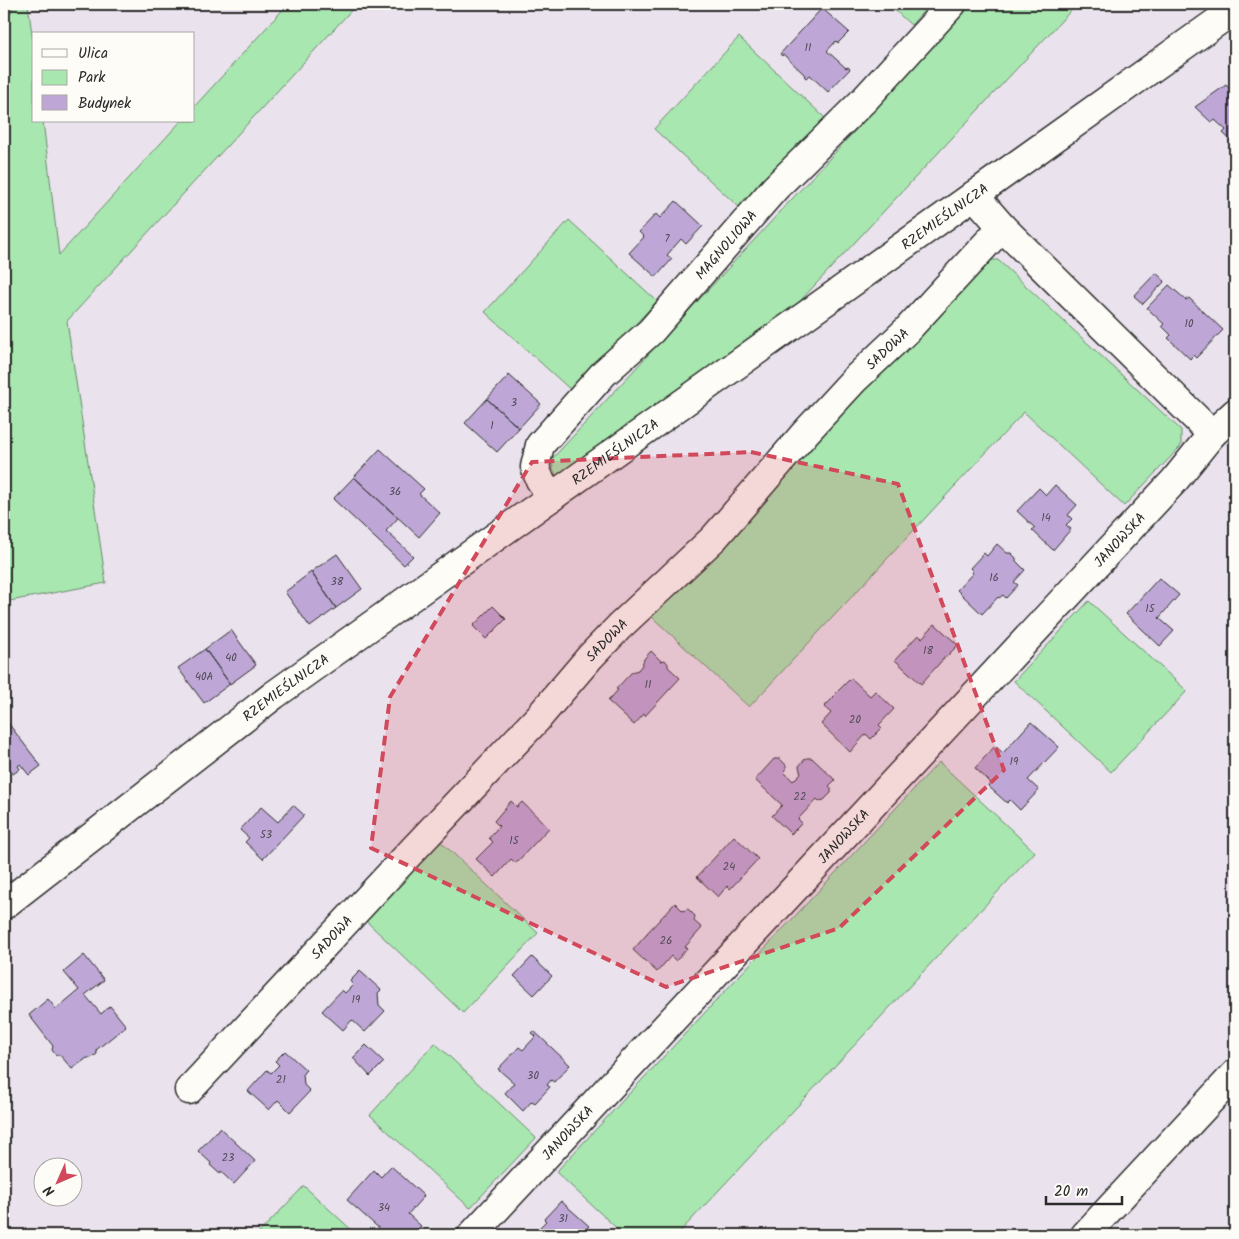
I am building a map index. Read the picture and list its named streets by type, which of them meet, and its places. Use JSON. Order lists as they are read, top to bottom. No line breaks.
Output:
{"streets":{"street":["RZEMIEŚLNICZA","MAGNOLIOWA","SADOWA","JANOWSKA"]},"crossings":[["RZEMIEŚLNICZA","MAGNOLIOWA"]],"house_numbers":["11","7","10","3","1","36","14","16","38","15","18","40","40A","11","20","19","22","53","15","24","26","19","30","21","23","34","31"],"legend":["Ulica","Park","Budynek"],"scale_bar":"20 m","north":"bottom left"}
